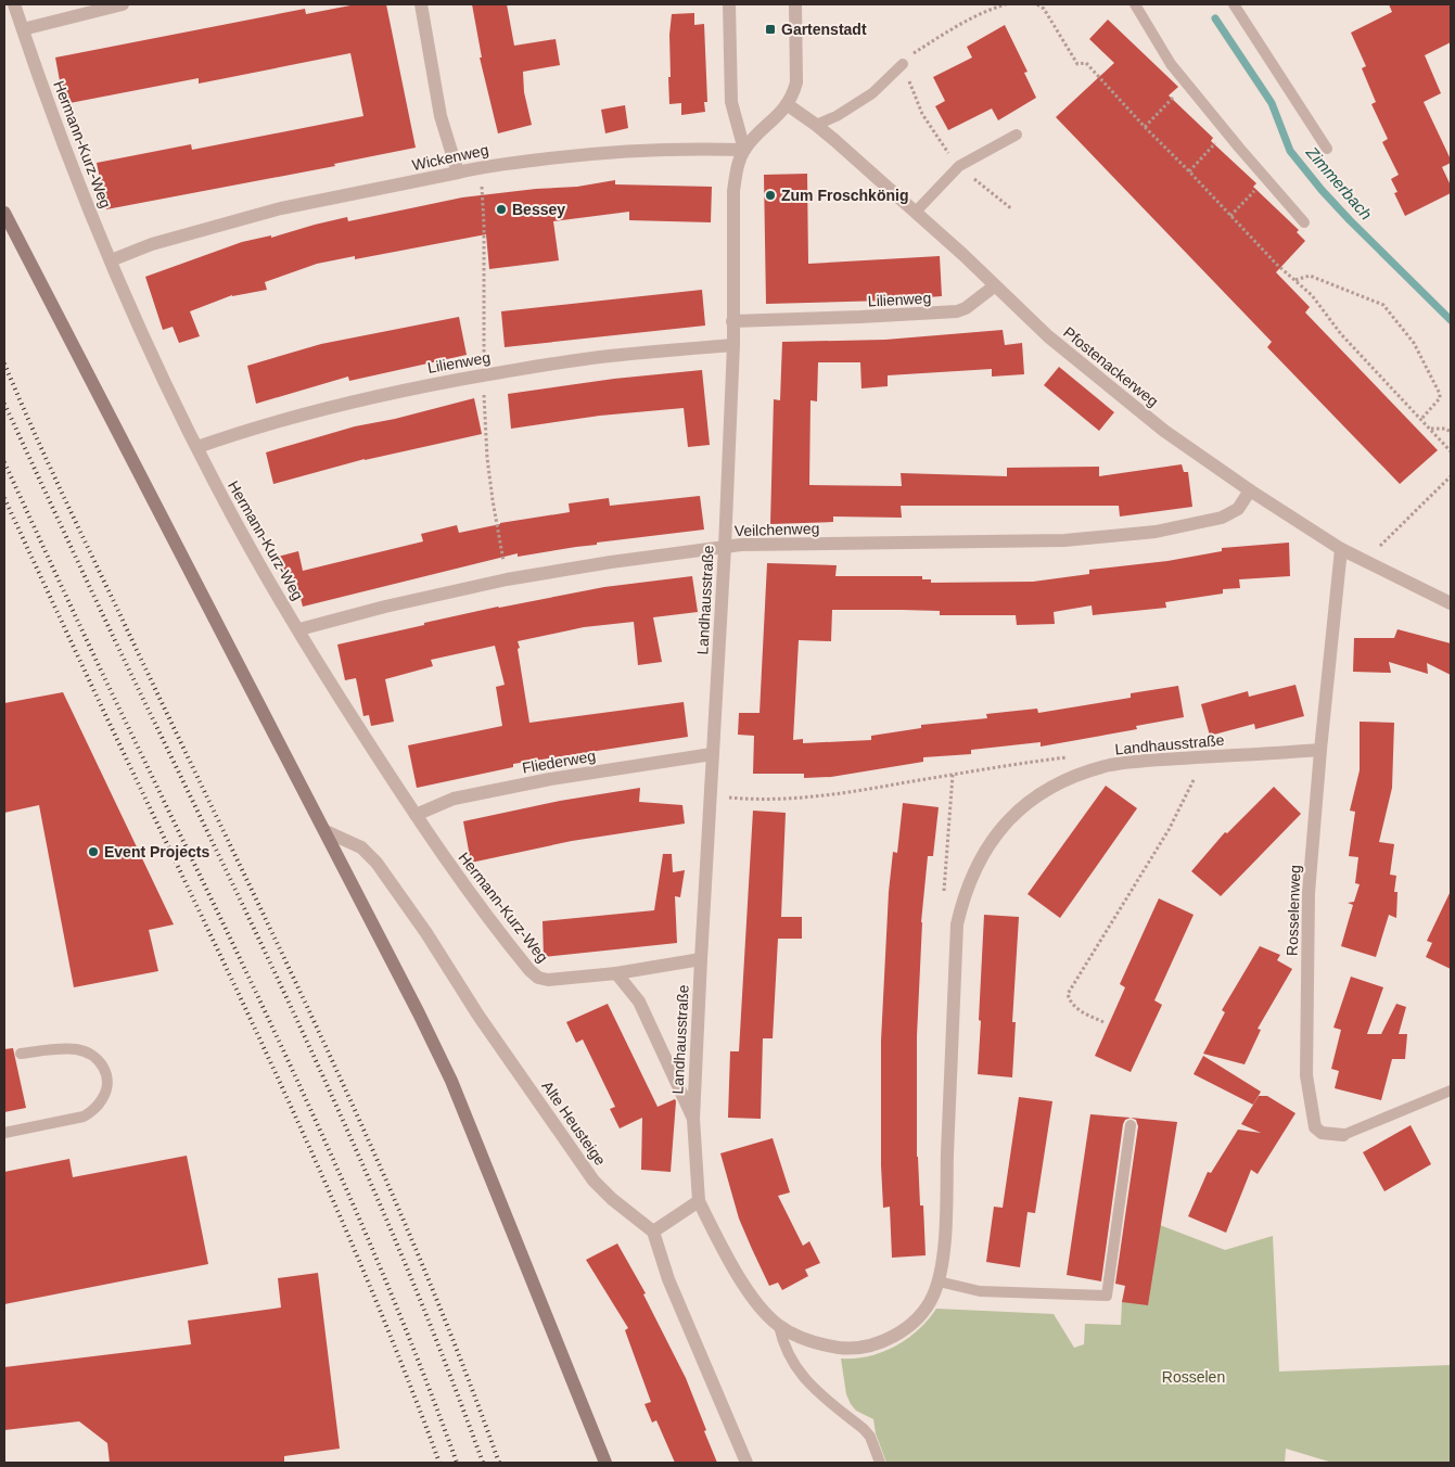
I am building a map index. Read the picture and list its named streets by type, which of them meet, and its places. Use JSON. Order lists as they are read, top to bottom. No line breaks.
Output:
{"streets":{"street":["Hermann-Kurz-Weg","Wickenweg","Lilienweg","Pfostenackerweg","Veilchenweg","Landhausstraße","Fliederweg","Rosselenweg","Alte Heusteige"]},"crossings":[["Hermann-Kurz-Weg","Wickenweg"],["Hermann-Kurz-Weg","Lilienweg"],["Hermann-Kurz-Weg","Veilchenweg"],["Hermann-Kurz-Weg","Landhausstraße"],["Hermann-Kurz-Weg","Fliederweg"],["Wickenweg","Landhausstraße"],["Lilienweg","Pfostenackerweg"],["Lilienweg","Landhausstraße"],["Pfostenackerweg","Veilchenweg"],["Pfostenackerweg","Rosselenweg"],["Veilchenweg","Landhausstraße"],["Landhausstraße","Fliederweg"],["Landhausstraße","Rosselenweg"]],"water":["Zimmerbach"],"parks":["Rosselen"],"places":{"transit":["Gartenstadt"],"other":["Zum Froschkönig","Bessey","Event Projects"]}}
